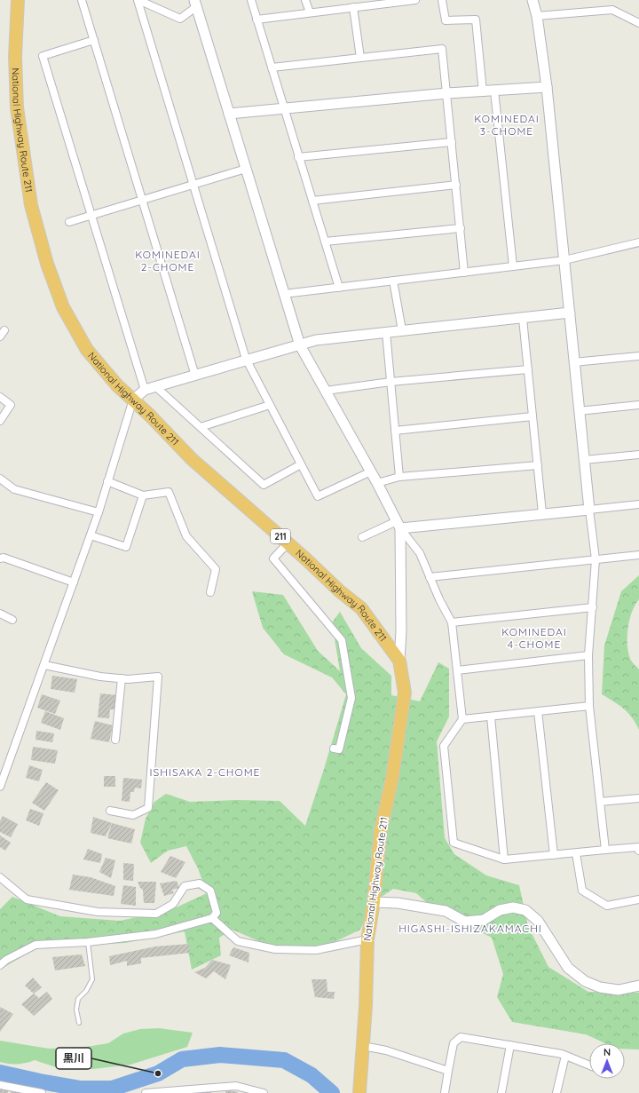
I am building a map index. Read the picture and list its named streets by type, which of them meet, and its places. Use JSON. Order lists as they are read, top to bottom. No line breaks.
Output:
{"streets":{"highway":["National Highway Route 211","211"]},"districts":["KOMINEDAI 3-CHOME","KOMINEDAI 2-CHOME","KOMINEDAI 4-CHOME","ISHISAKA 2-CHOME","HIGASHI-ISHIZAKAMACHI"],"places":["黒川"],"north":"top"}
